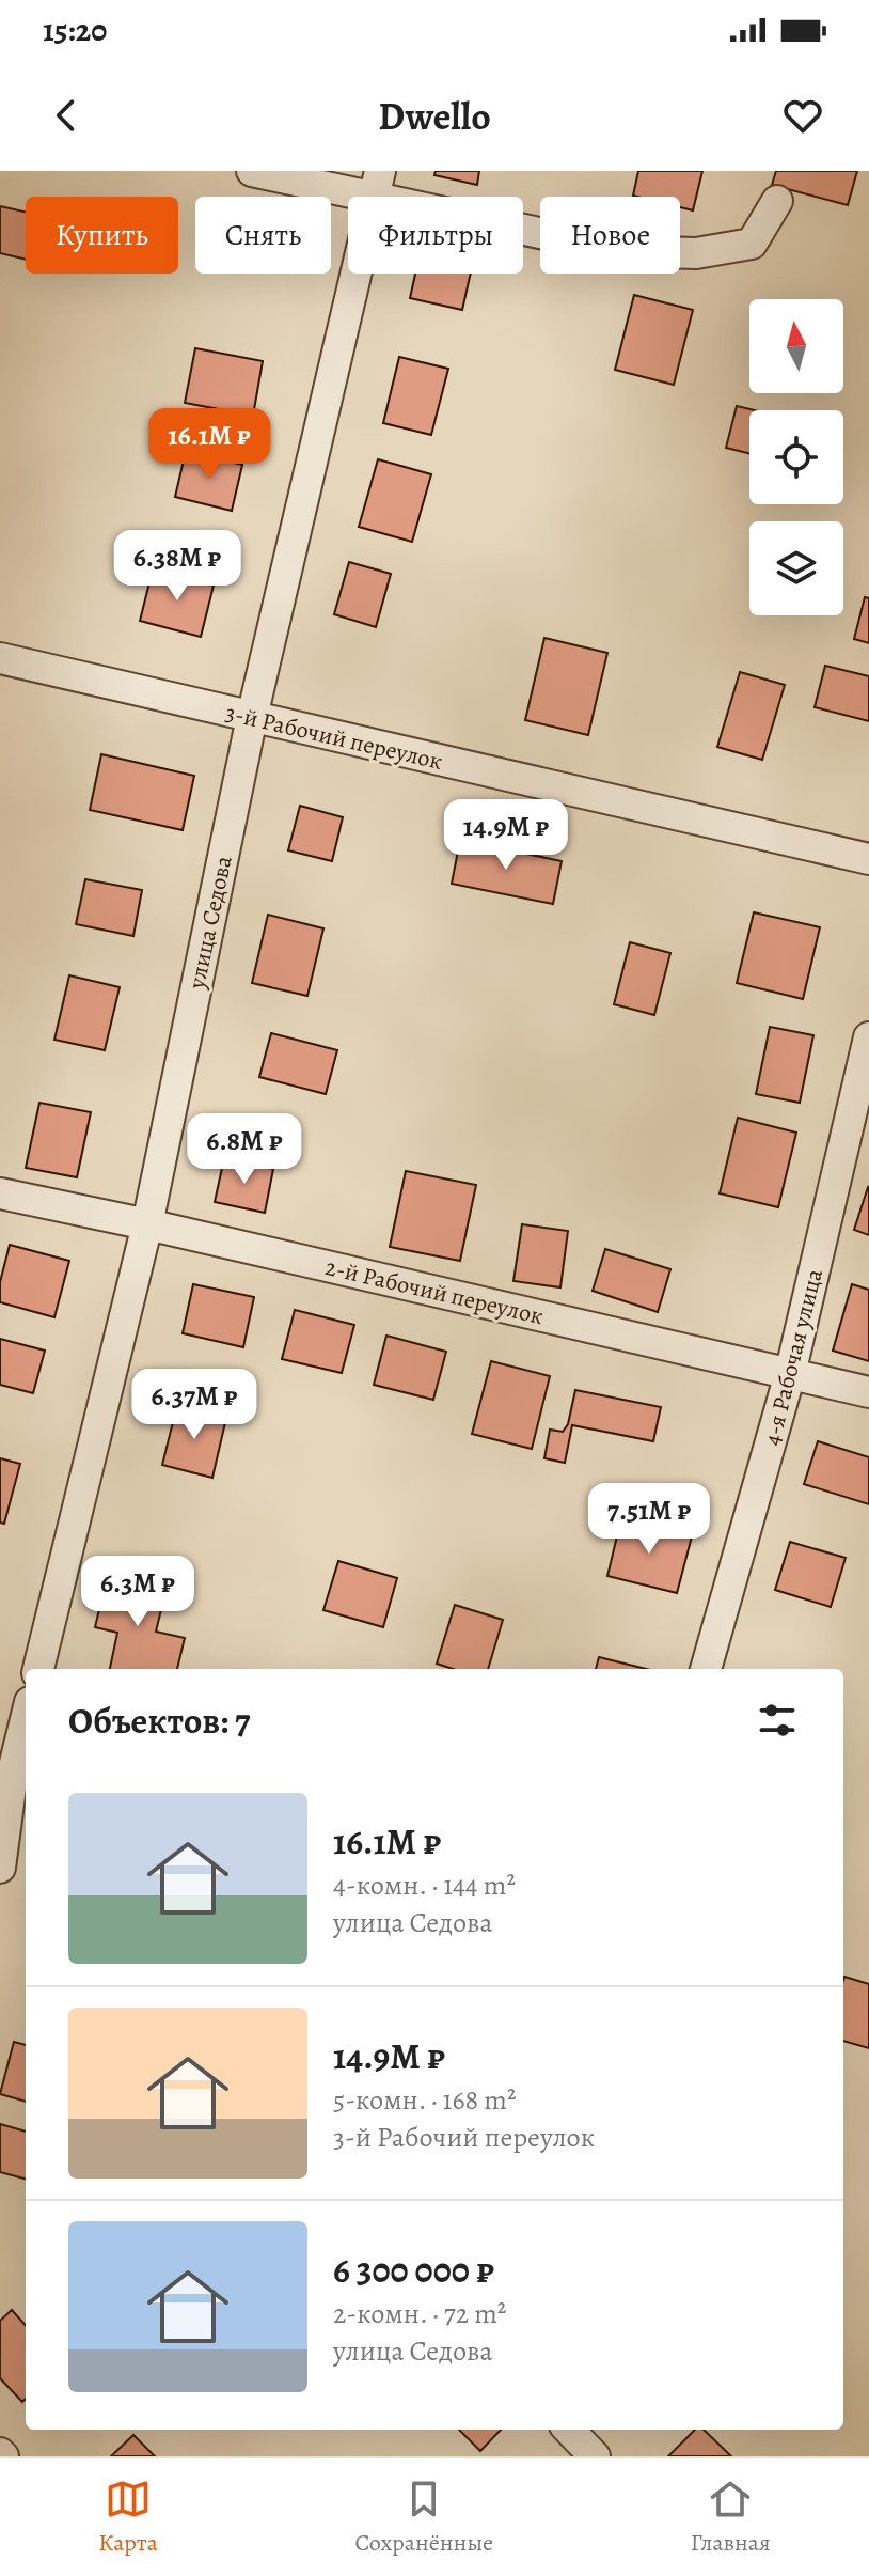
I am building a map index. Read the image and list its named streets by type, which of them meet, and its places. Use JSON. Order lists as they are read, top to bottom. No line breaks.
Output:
{"streets":{"street":["3-й Рабочий переулок","улица Седова","2-й Рабочий переулок","4-я Рабочая улица"]},"crossings":[["3-й Рабочий переулок","улица Седова"],["улица Седова","2-й Рабочий переулок"],["2-й Рабочий переулок","4-я Рабочая улица"]],"north":"top","page":{"status":"15:20","header":"Dwello","chip":["Купить","Снять","Фильтры","Новое"],"price":["16.1M ₽","6.38M ₽","14.9M ₽","6.8M ₽","6.37M ₽","7.51M ₽","6.3M ₽"],"heading":"Объектов: 7","list":[{"name":"16.1M ₽","note":"4-комн. · 144 m² · улица Седова"},{"name":"14.9M ₽","note":"5-комн. · 168 m² · 3-й Рабочий переулок"},{"name":"6 300 000 ₽","note":"2-комн. · 72 m² · улица Седова"}],"tabs":["Карта","Сохранённые","Главная"]}}
